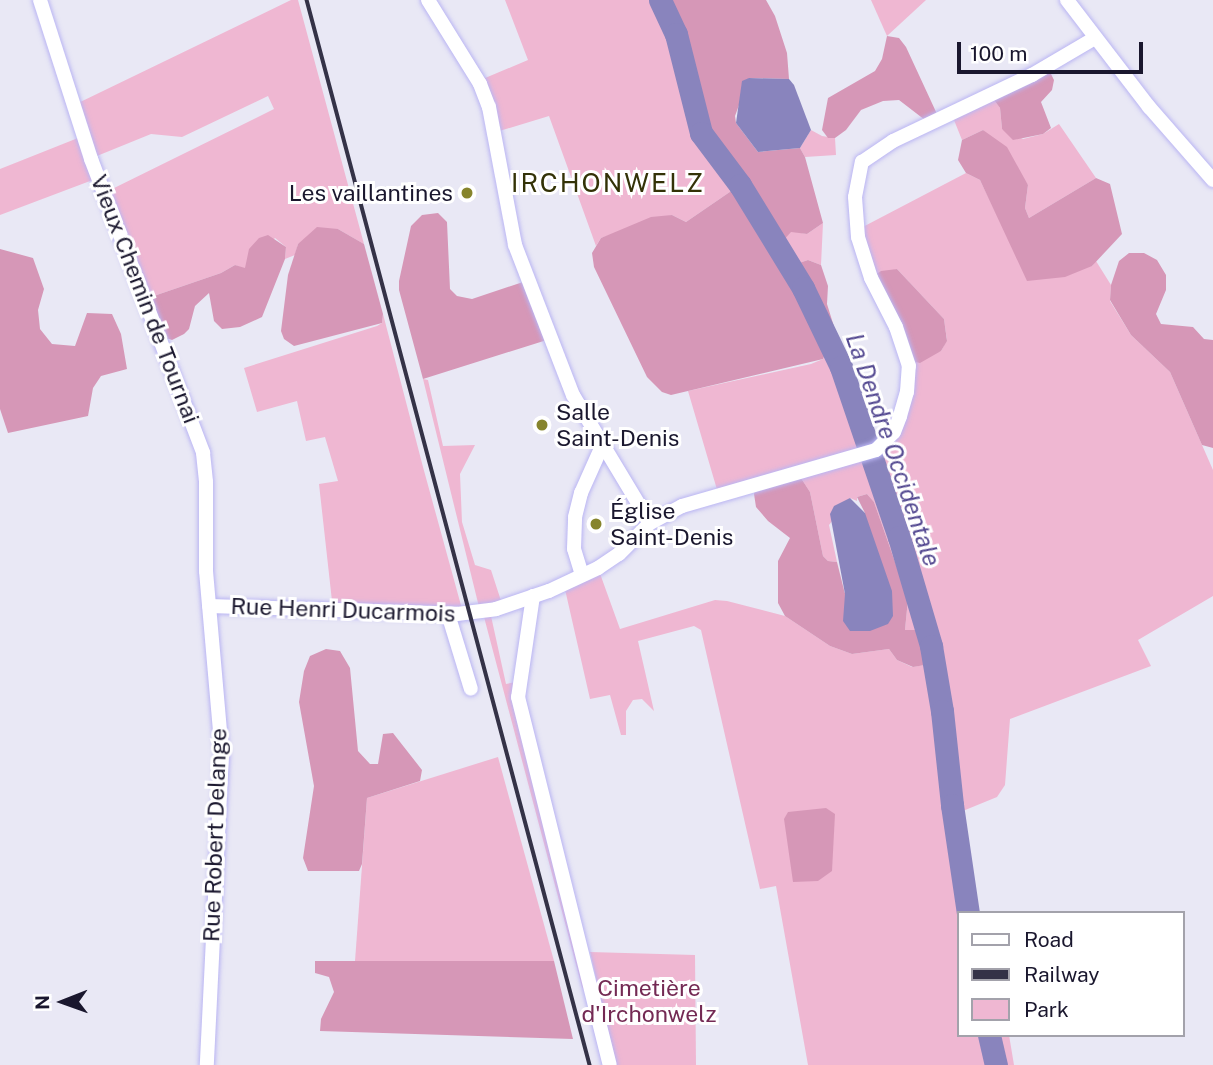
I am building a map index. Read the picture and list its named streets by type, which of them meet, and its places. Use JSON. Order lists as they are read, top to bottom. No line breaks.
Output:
{"streets":{"street":["Vieux Chemin de Tournai","Rue Henri Ducarmois","Rue Robert Delange"]},"crossings":[["Vieux Chemin de Tournai","Rue Henri Ducarmois"],["Vieux Chemin de Tournai","Rue Robert Delange"],["Rue Henri Ducarmois","Rue Robert Delange"]],"districts":["IRCHONWELZ"],"water":["La Dendre Occidentale"],"parks":["Cimetière d'Irchonwelz"],"places":["Les vaillantines","Salle Saint-Denis","Église Saint-Denis"],"legend":["Road","Railway","Park"],"scale_bar":"100 m","north":"left"}
